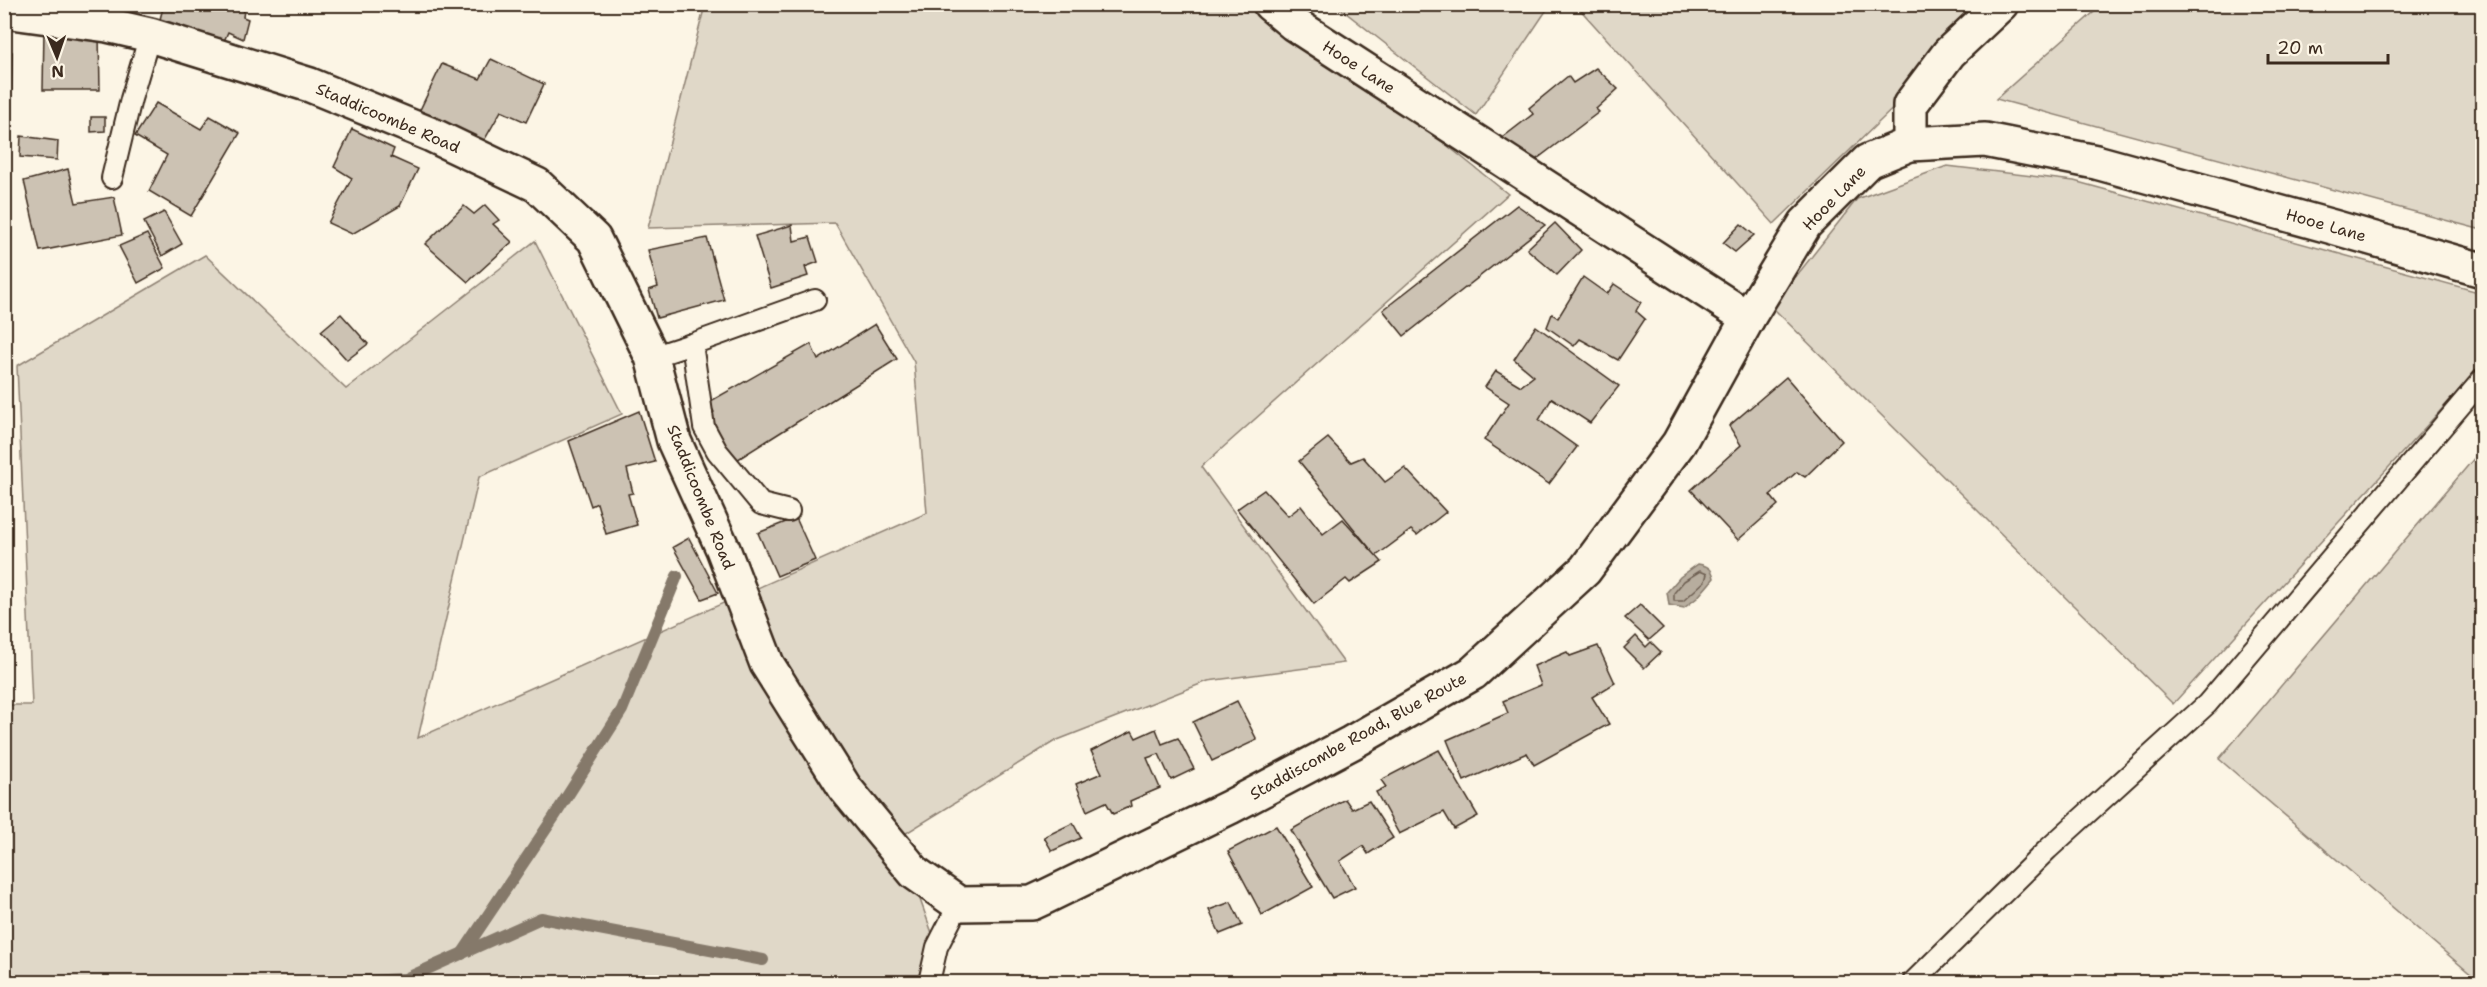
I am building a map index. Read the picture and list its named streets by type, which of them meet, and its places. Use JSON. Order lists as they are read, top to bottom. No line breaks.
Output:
{"streets":{"street":["Hooe Lane","Staddicoombe Road","Staddiscombe Road, Blue Route"]},"crossings":[["Hooe Lane","Staddiscombe Road, Blue Route"],["Staddicoombe Road","Staddiscombe Road, Blue Route"]],"scale_bar":"20 m","north":"bottom"}
